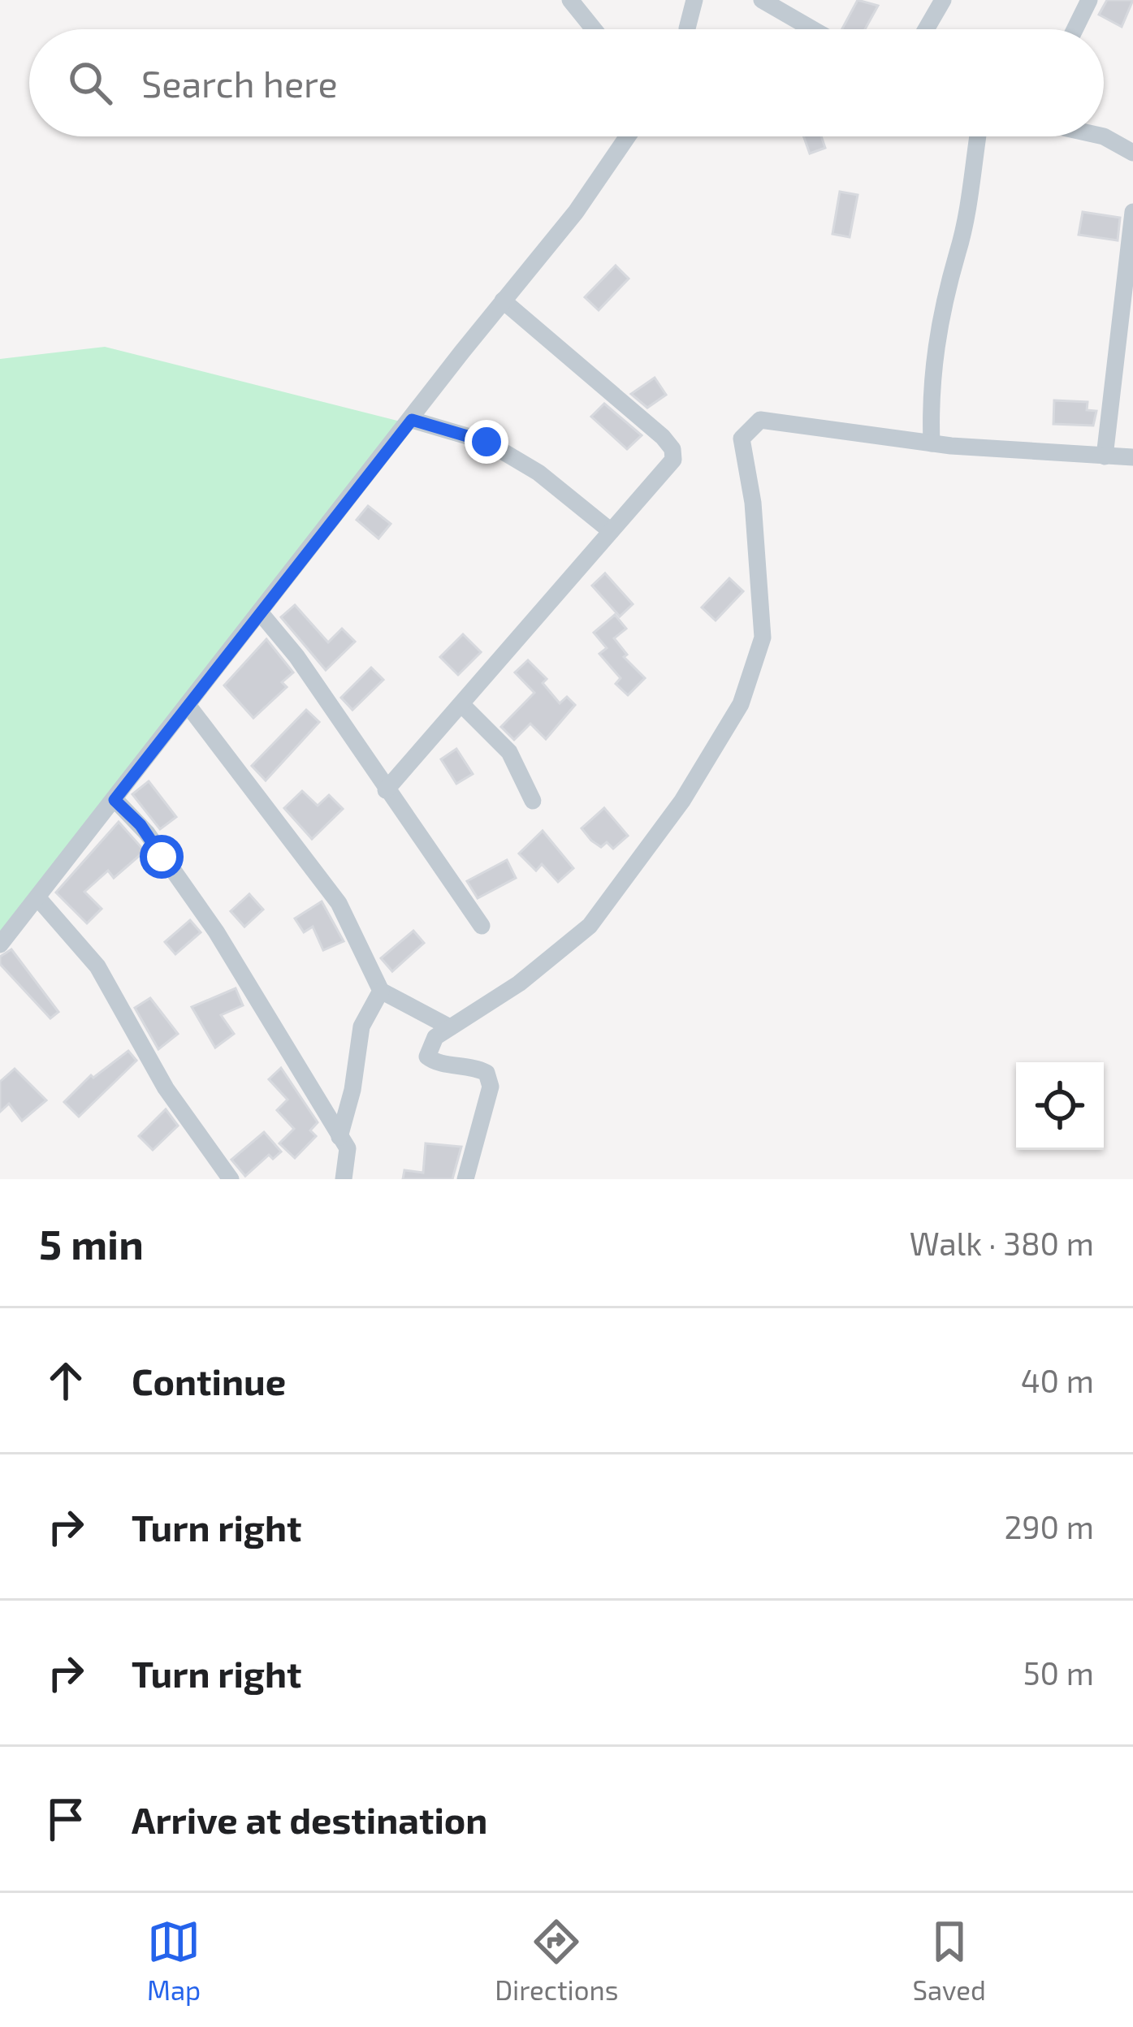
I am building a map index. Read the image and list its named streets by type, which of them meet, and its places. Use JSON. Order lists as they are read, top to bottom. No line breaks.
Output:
{"page":{"search":"Search here","heading":["5 min","Walk · 380 m"],"list":[["Continue","40 m"],["Turn right","290 m"],["Turn right","50 m"],"Arrive at destination"],"nav":["Map","Directions","Saved"]}}
